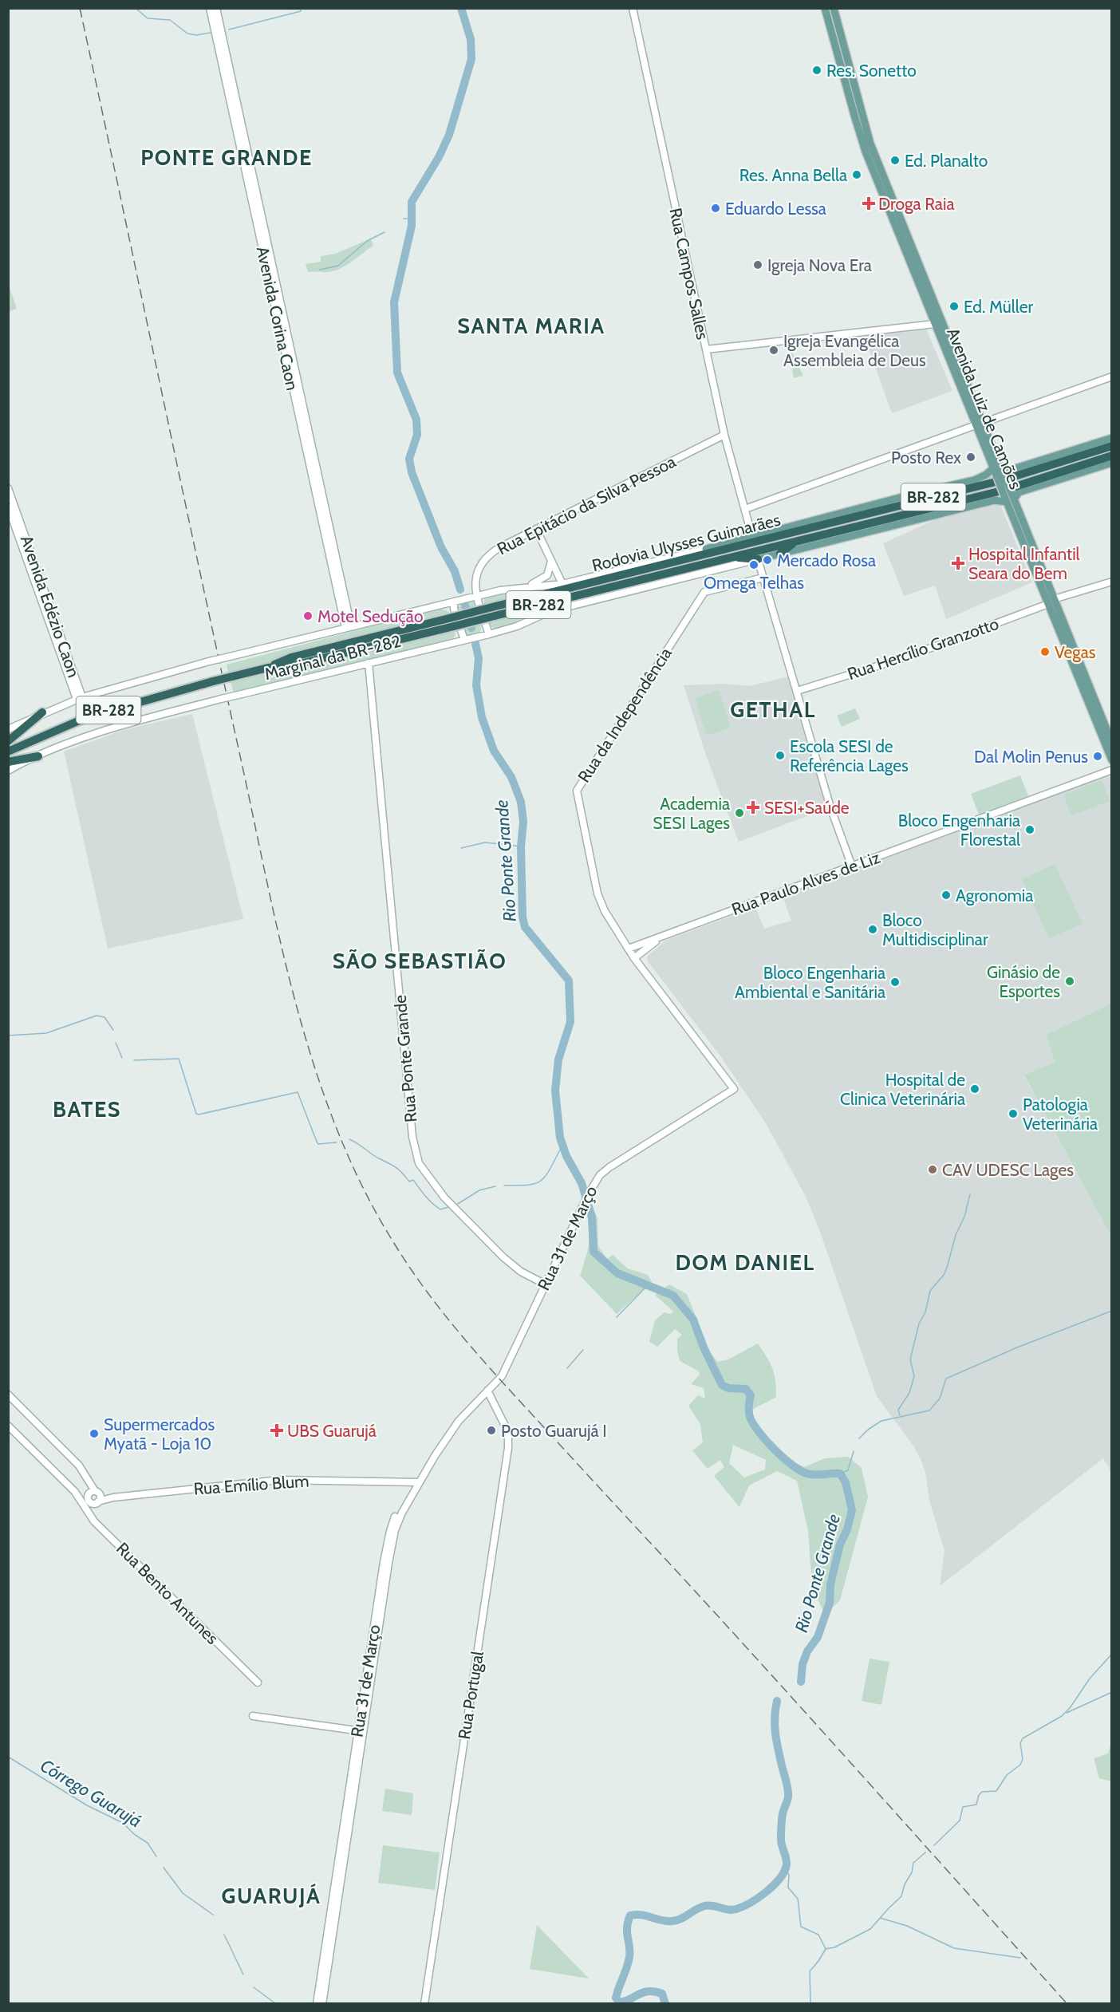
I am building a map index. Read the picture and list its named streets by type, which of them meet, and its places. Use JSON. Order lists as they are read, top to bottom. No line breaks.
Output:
{"streets":{"highway":["BR-282","Rodovia Ulysses Guimarães"],"main road":["Rua Campos Salles","Avenida Corina Caon","Avenida Luiz de Camões","Rua Epitácio da Silva Pessoa","Avenida Edézio Caon","Rua Hercílio Granzotto","Marginal da BR-282","Rua da Independência","Rua Paulo Alves de Liz","Rua Ponte Grande","Rua 31 de Março","Rua Emílio Blum","Rua Bento Antunes","Rua Portugal"]},"crossings":[["Rua Campos Salles","Rua Epitácio da Silva Pessoa"],["Rua Campos Salles","Marginal da BR-282"],["Avenida Corina Caon","Marginal da BR-282"],["Avenida Luiz de Camões","Rua Hercílio Granzotto"],["Avenida Luiz de Camões","Marginal da BR-282"],["Rua Epitácio da Silva Pessoa","Marginal da BR-282"],["Avenida Edézio Caon","Marginal da BR-282"],["Marginal da BR-282","Rua Ponte Grande"],["Rua da Independência","Rua Paulo Alves de Liz"],["Rua da Independência","Rua 31 de Março"],["Rua Ponte Grande","Rua 31 de Março"],["Rua 31 de Março","Rua Emílio Blum"],["Rua 31 de Março","Rua Portugal"]],"districts":["PONTE GRANDE","SANTA MARIA","GETHAL","SÃO SEBASTIÃO","BATES","DOM DANIEL","GUARUJÁ"],"water":["Rio Ponte Grande","Córrego Guarujá"],"places":{"other":["Res. Sonetto","Ed. Planalto","Res. Anna Bella","Eduardo Lessa","Igreja Nova Era","Ed. Müller","Igreja Evangélica Assembleia de Deus","Posto Rex","Mercado Rosa","Omega Telhas","Motel Sedução","Vegas","Escola SESI de Referência Lages","Dal Molin Penus","Academia SESI Lages","Bloco Engenharia Florestal","Agronomia","Bloco Multidisciplinar","Ginásio de Esportes","Bloco Engenharia Ambiental e Sanitária","Hospital de Clinica Veterinária","Patologia Veterinária","CAV UDESC Lages","Posto Guarujá I","Supermercados Myatã - Loja 10"],"health":["Droga Raia","Hospital Infantil Seara do Bem","SESI+Saúde","UBS Guarujá"]}}
